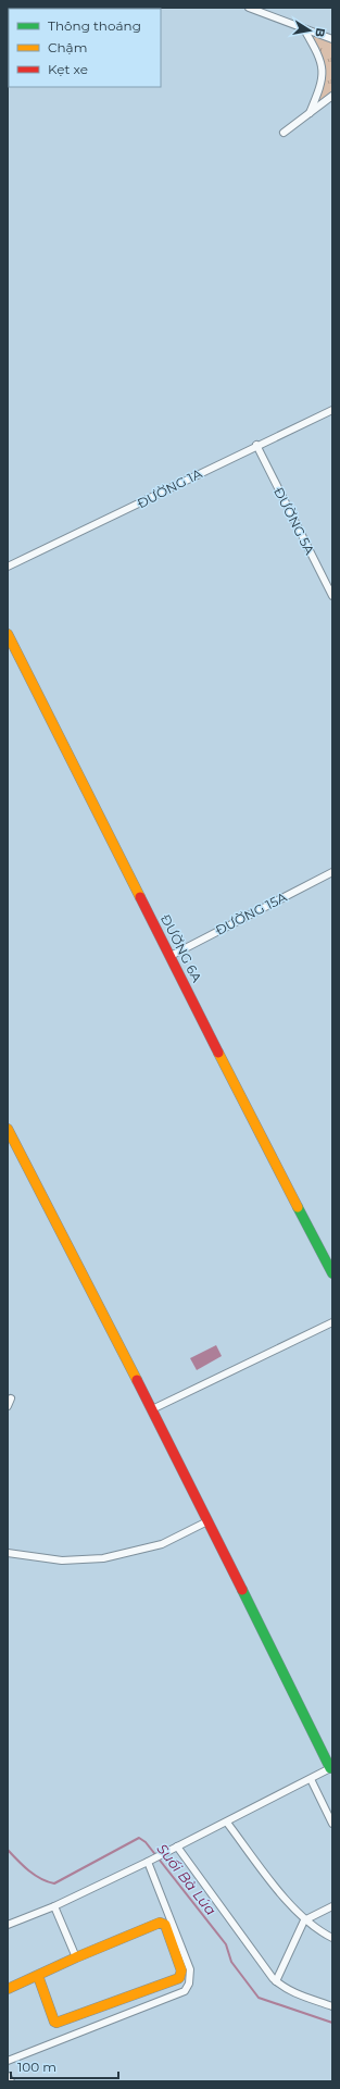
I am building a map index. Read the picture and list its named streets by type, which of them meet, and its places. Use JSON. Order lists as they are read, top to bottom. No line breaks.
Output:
{"streets":{"street":["ĐƯỜNG 1A","ĐƯỜNG 5A","ĐƯỜNG 15A","ĐƯỜNG 6A"]},"crossings":[["ĐƯỜNG 1A","ĐƯỜNG 5A"],["ĐƯỜNG 15A","ĐƯỜNG 6A"]],"water":["Suối Bà Lúa"],"legend":["Thông thoáng","Chậm","Kẹt xe"],"scale_bar":"100 m","north":"right"}
